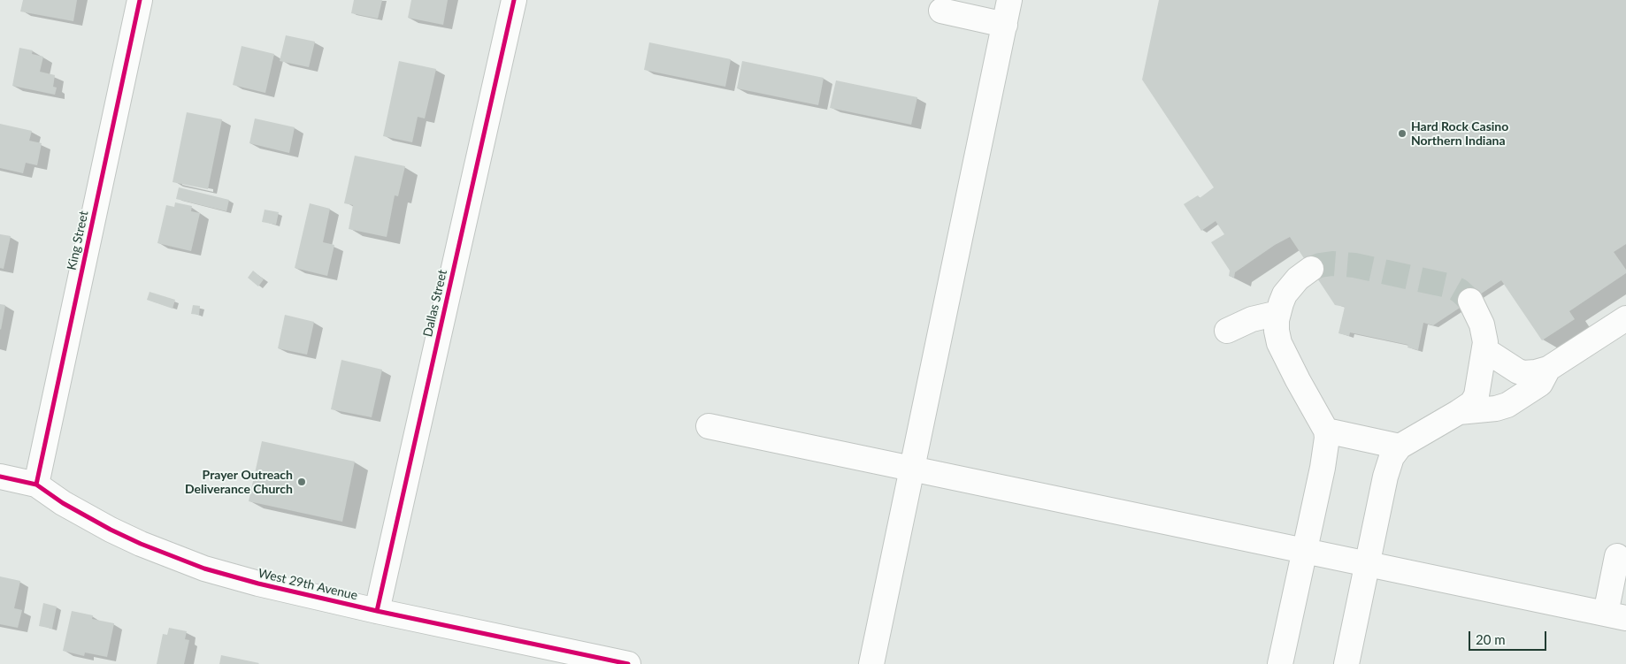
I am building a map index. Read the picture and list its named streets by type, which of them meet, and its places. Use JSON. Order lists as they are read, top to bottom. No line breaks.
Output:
{"streets":{"street":["King Street","Dallas Street","West 29th Avenue"]},"crossings":[["King Street","West 29th Avenue"],["Dallas Street","West 29th Avenue"]],"places":["Hard Rock Casino Northern Indiana","Prayer Outreach Deliverance Church"],"scale_bar":"20 m"}
